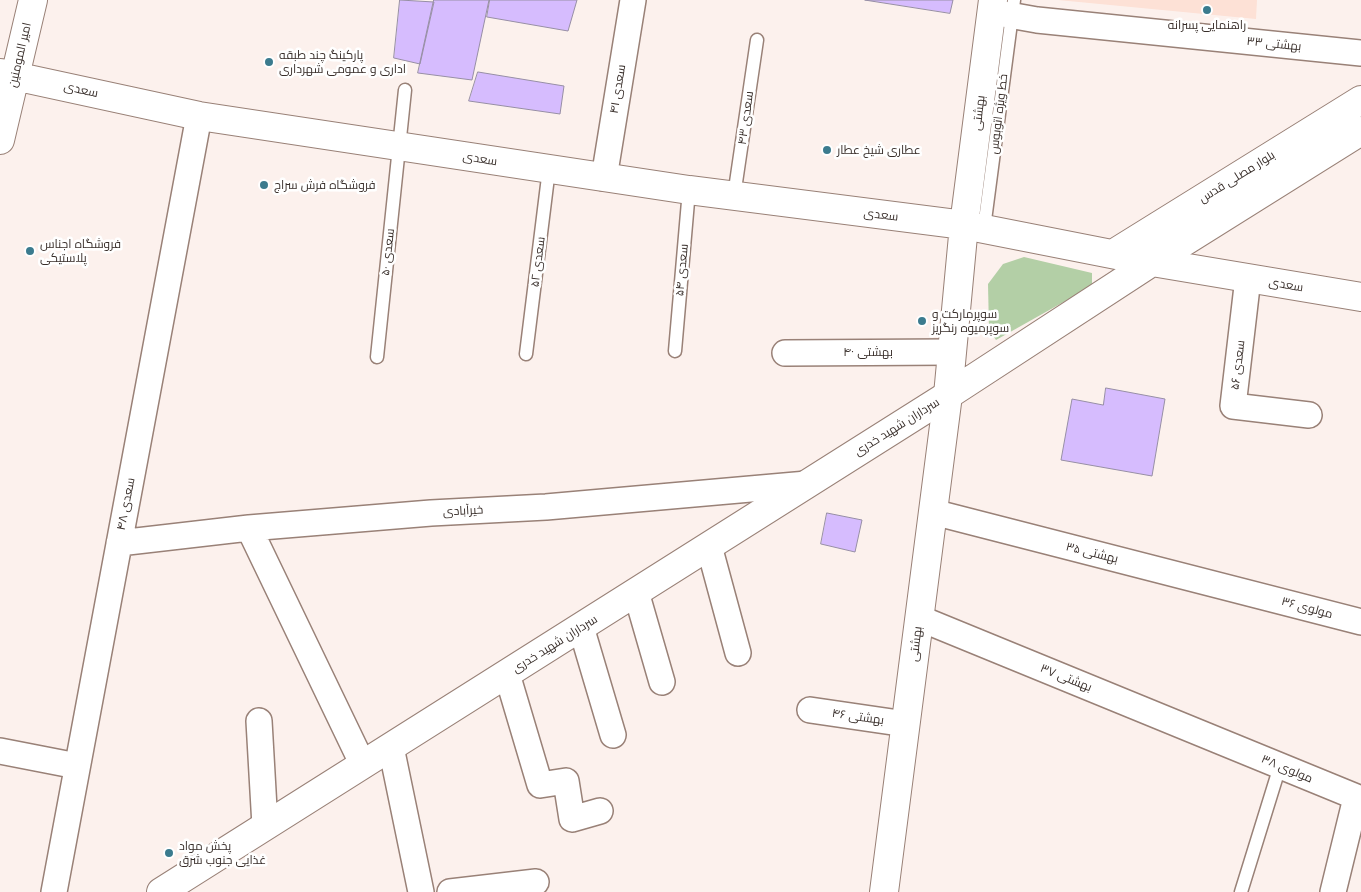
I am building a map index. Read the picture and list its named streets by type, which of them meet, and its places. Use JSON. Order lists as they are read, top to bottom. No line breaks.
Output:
{"streets":{"main road":["امیر المومنین","سعدی","بهشتی","بلوار مصلی قدس","سرداران شهید خدری"],"street":["بهشتی ۳۳","سعدی ۴۱","بهشتی ۴۰","سعدی ۵۶","سعدی ۴۸","خیرآبادی","بهشتی ۳۵","مولوی ۳۶","بهشتی ۳۷","بهشتی ۴۶","مولوی ۳۸"],"lane":["سعدی ۴۳","سعدی ۵۰","سعدی ۵۲","سعدی ۵۴"]},"crossings":[["بهشتی ۳۳","بهشتی"],["امیر المومنین","سعدی"],["سعدی ۴۱","سعدی"],["سعدی","بهشتی"],["سعدی","سعدی ۴۳"],["سعدی","بلوار مصلی قدس"],["سعدی","سعدی ۵۰"],["سعدی","سعدی ۵۲"],["سعدی","سعدی ۵۴"],["سعدی","سعدی ۵۶"],["سعدی","سرداران شهید خدری"],["سعدی","سعدی ۴۸"],["بهشتی","بهشتی ۴۰"],["بهشتی","سرداران شهید خدری"],["بهشتی","بهشتی ۳۵"],["بهشتی","بهشتی ۳۷"],["بهشتی","بهشتی ۴۶"],["سرداران شهید خدری","خیرآبادی"],["سعدی ۴۸","خیرآبادی"],["بهشتی ۳۵","مولوی ۳۶"],["بهشتی ۳۷","مولوی ۳۸"]],"places":["راهنمایی پسرانه","پارکینگ چند طبقه اداری و عمومی شهرداری","عطاری شیخ عطار","فروشگاه فرش سراج","فروشگاه اجناس پلاستیکی","سوپرمارکت و سوپرمیوه رنگریز","پخش مواد غذایی جنوب شرق"]}
